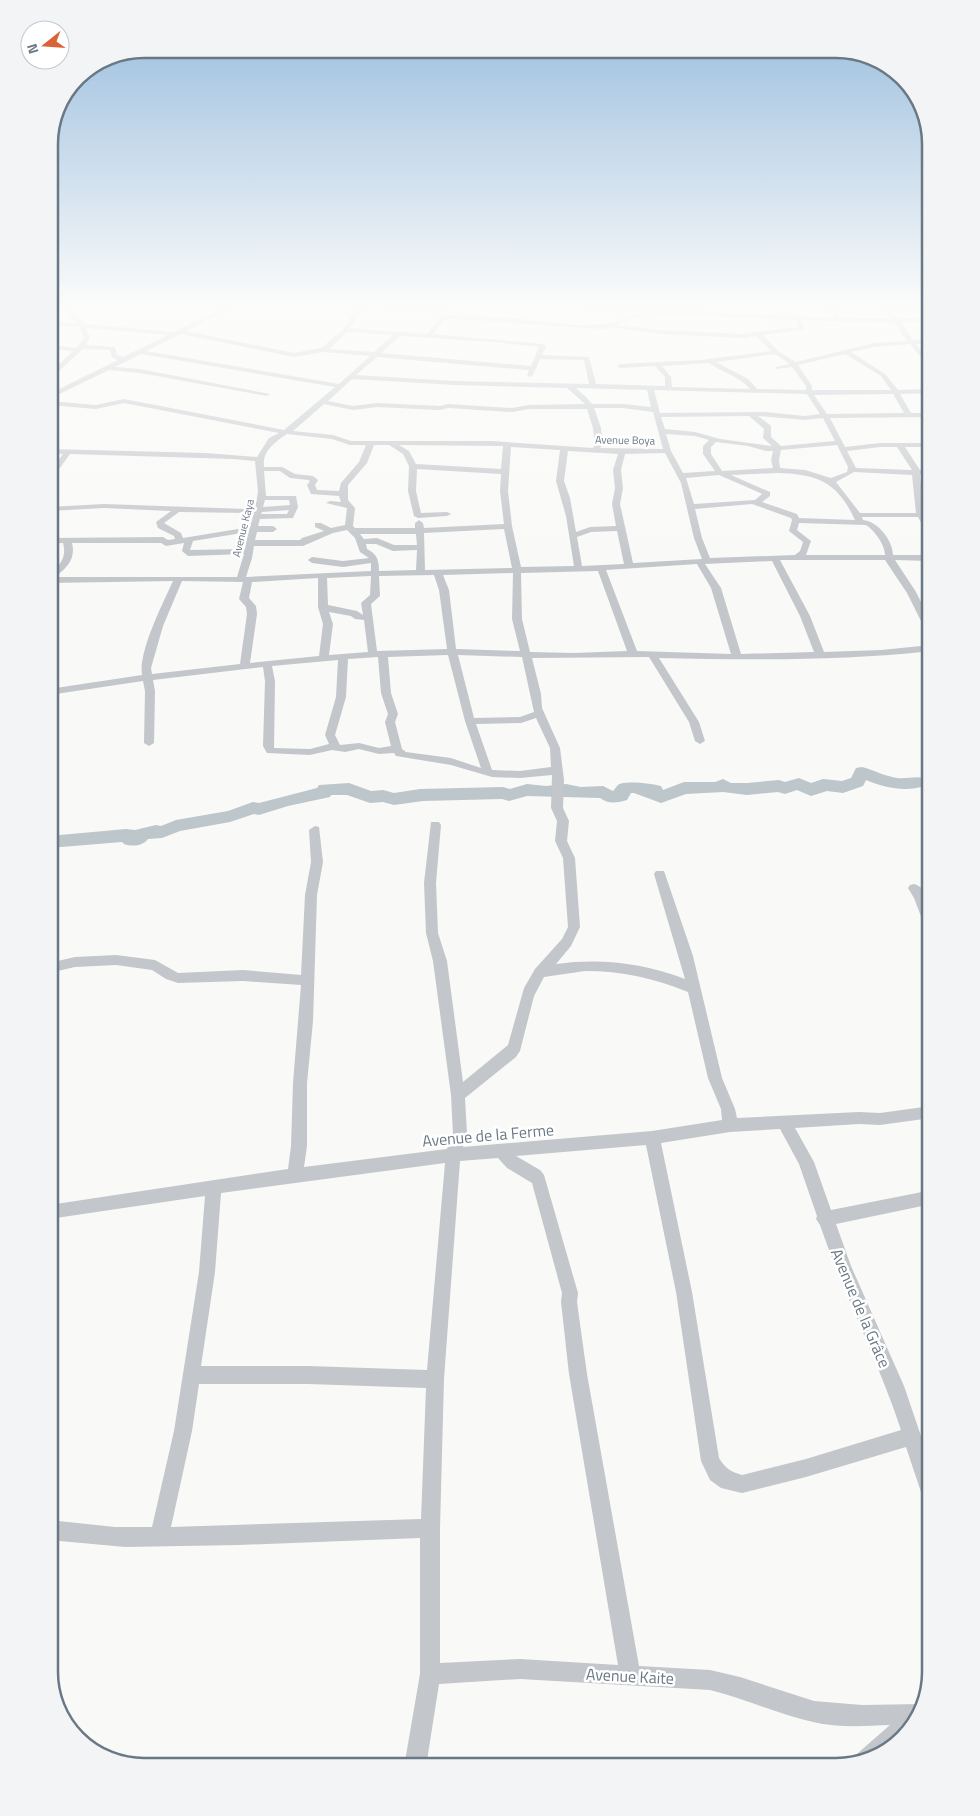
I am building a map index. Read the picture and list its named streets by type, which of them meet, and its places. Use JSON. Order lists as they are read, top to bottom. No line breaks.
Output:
{"streets":{"street":["Avenue Boya","Avenue Kaya","Avenue de la Ferme","Avenue de la Grâce","Avenue Kaite"]},"crossings":[["Avenue de la Ferme","Avenue de la Grâce"]],"north":"left"}
